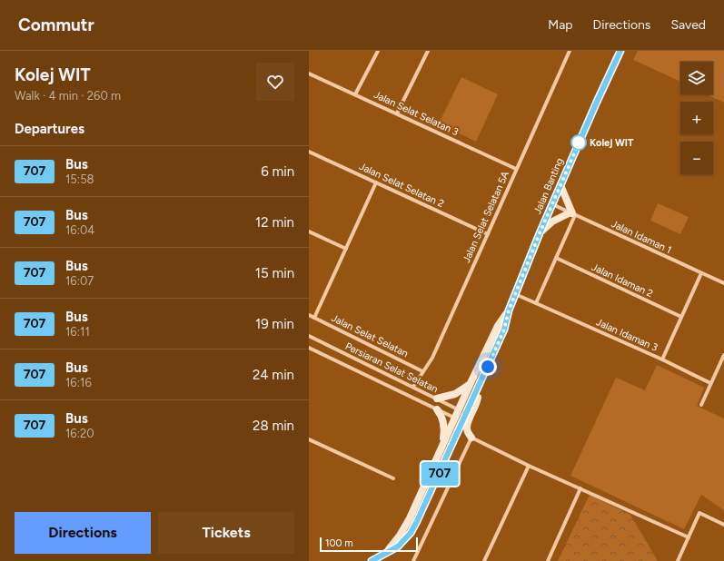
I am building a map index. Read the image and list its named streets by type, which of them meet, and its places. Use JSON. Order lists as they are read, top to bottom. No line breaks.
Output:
{"streets":{"main road":["Jalan Banting"],"street":["Jalan Selat Selatan 3","Jalan Selat Selatan 2","Jalan Selat Selatan 5A","Jalan Idaman 1","Jalan Idaman 2","Jalan Idaman 3","Jalan Selat Selatan","Persiaran Selat Selatan"]},"crossings":[["Jalan Selat Selatan 3","Jalan Selat Selatan 5A"],["Jalan Selat Selatan 2","Jalan Selat Selatan 5A"],["Jalan Banting","Jalan Idaman 1"],["Jalan Banting","Jalan Idaman 3"],["Jalan Banting","Persiaran Selat Selatan"],["Jalan Selat Selatan 5A","Jalan Selat Selatan"],["Jalan Selat Selatan 5A","Persiaran Selat Selatan"]],"places":["Kolej WIT"],"lines":["bus line 707"],"scale_bar":"100 m","page":{"header":"Commutr","nav":["Map","Directions","Saved"],"heading":[["Kolej WIT","Walk · 4 min · 260 m"],"Departures"],"on_map":"707","map_buttons":["+","−"],"list":[{"mark":"707","name":"Bus","note":"15:58","value":"6 min"},{"mark":"707","name":"Bus","note":"16:04","value":"12 min"},{"mark":"707","name":"Bus","note":"16:07","value":"15 min"},{"mark":"707","name":"Bus","note":"16:11","value":"19 min"},{"mark":"707","name":"Bus","note":"16:16","value":"24 min"},{"mark":"707","name":"Bus","note":"16:20","value":"28 min"}],"buttons":["Directions","Tickets"],"scale":"100 m"}}
